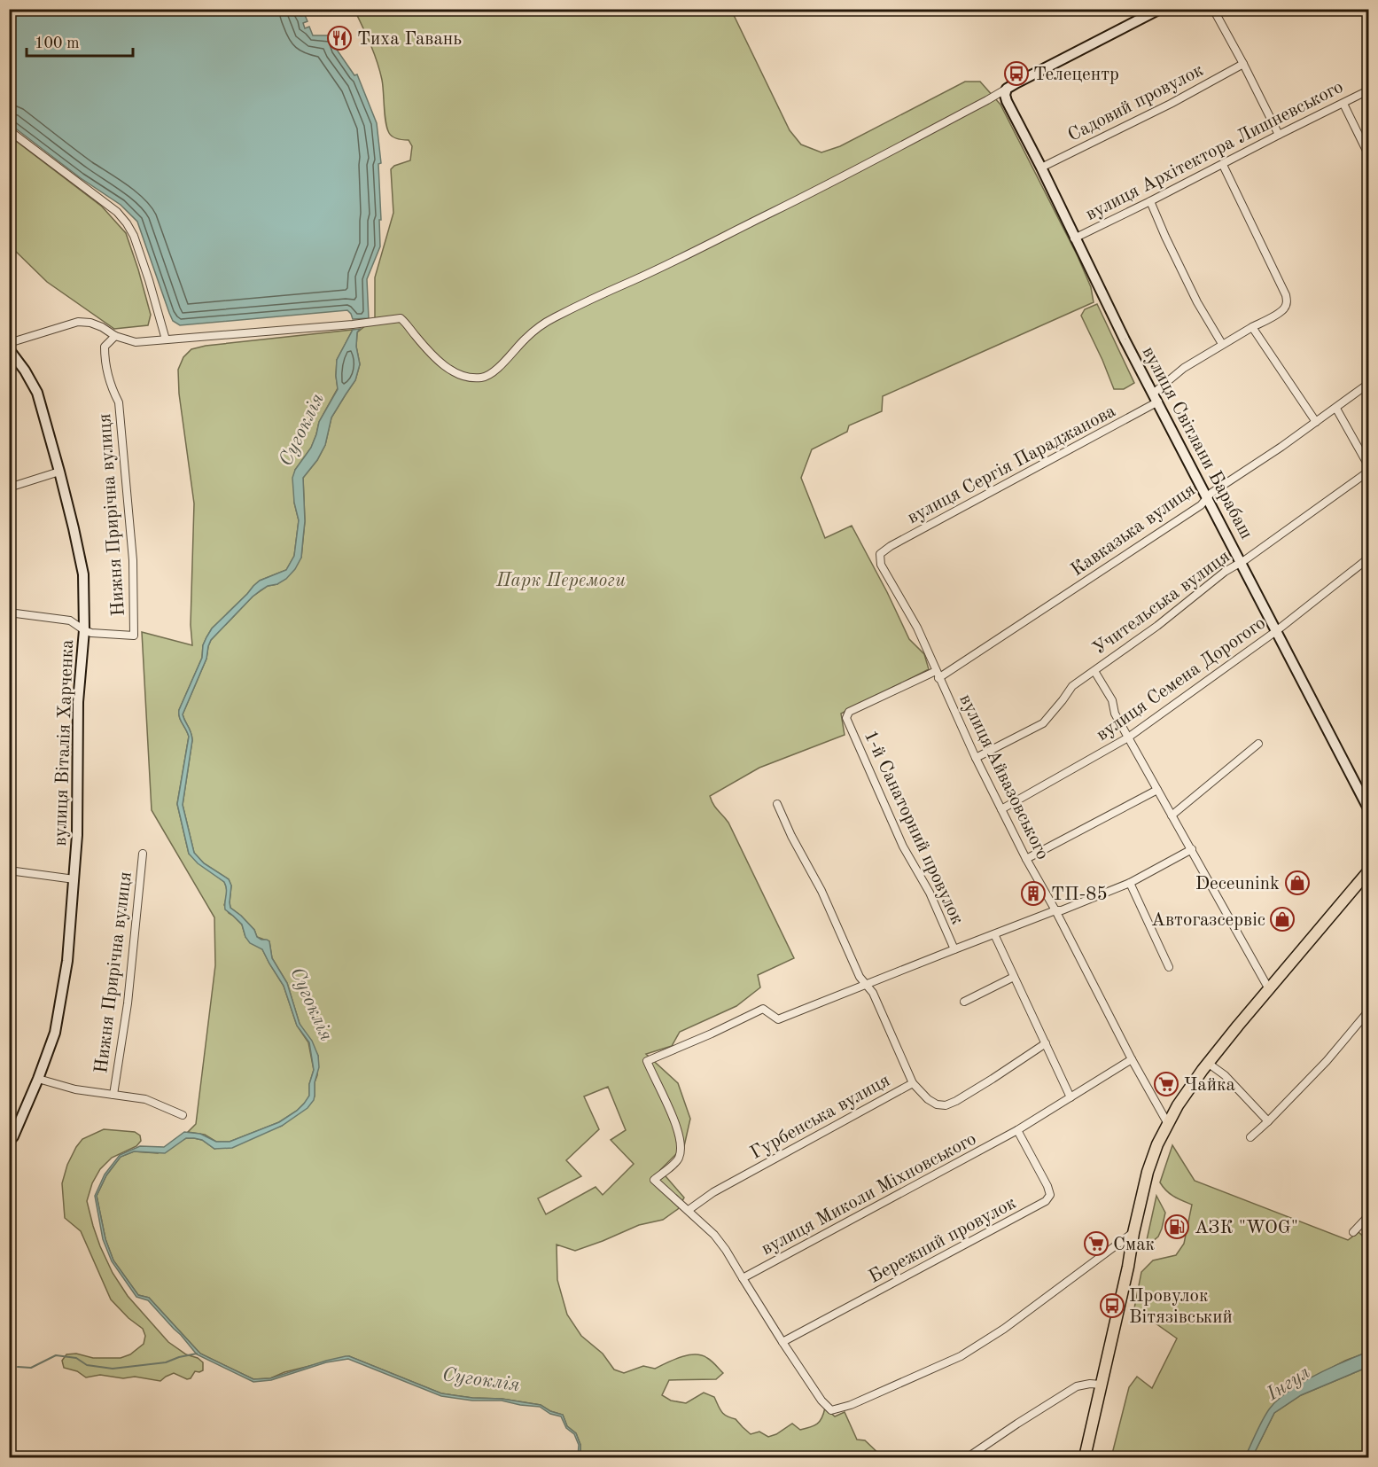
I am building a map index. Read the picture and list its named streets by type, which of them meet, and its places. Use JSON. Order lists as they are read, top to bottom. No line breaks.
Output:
{"streets":{"street":["Садовий провулок","вулиця Архітектора Лишневського","вулиця Світлани Барабаш","вулиця Сергія Параджанова","Нижня Прирічна вулиця","Кавказька вулиця","Учительська вулиця","вулиця Семена Дорогого","вулиця Віталія Харченка","вулиця Айвазовського","1-й Санаторний провулок","Гурбенська вулиця","вулиця Миколи Міхновського","Бережний провулок"]},"crossings":[["Садовий провулок","вулиця Світлани Барабаш"],["вулиця Архітектора Лишневського","вулиця Світлани Барабаш"],["вулиця Архітектора Лишневського","вулиця Сергія Параджанова"],["вулиця Світлани Барабаш","вулиця Сергія Параджанова"],["вулиця Світлани Барабаш","Кавказька вулиця"],["вулиця Світлани Барабаш","Учительська вулиця"],["вулиця Світлани Барабаш","вулиця Семена Дорогого"],["вулиця Сергія Параджанова","вулиця Айвазовського"],["Нижня Прирічна вулиця","вулиця Віталія Харченка"],["Кавказька вулиця","вулиця Айвазовського"],["Кавказька вулиця","1-й Санаторний провулок"],["Учительська вулиця","вулиця Айвазовського"],["вулиця Семена Дорогого","вулиця Айвазовського"],["вулиця Айвазовського","вулиця Миколи Міхновського"],["вулиця Миколи Міхновського","Бережний провулок"]],"water":["Сугоклія","Інгул"],"parks":["Парк Перемоги"],"places":{"restaurant":["Тиха Гавань"],"bus stop":["Телецентр","Провулок Вітязівський"],"shop":["Deceunink","Автогазсервіс"],"building":["ТП-85"],"supermarket":["Чайка","Смак"],"fuel station":["АЗК \"WOG\""]},"scale_bar":"100 m"}
